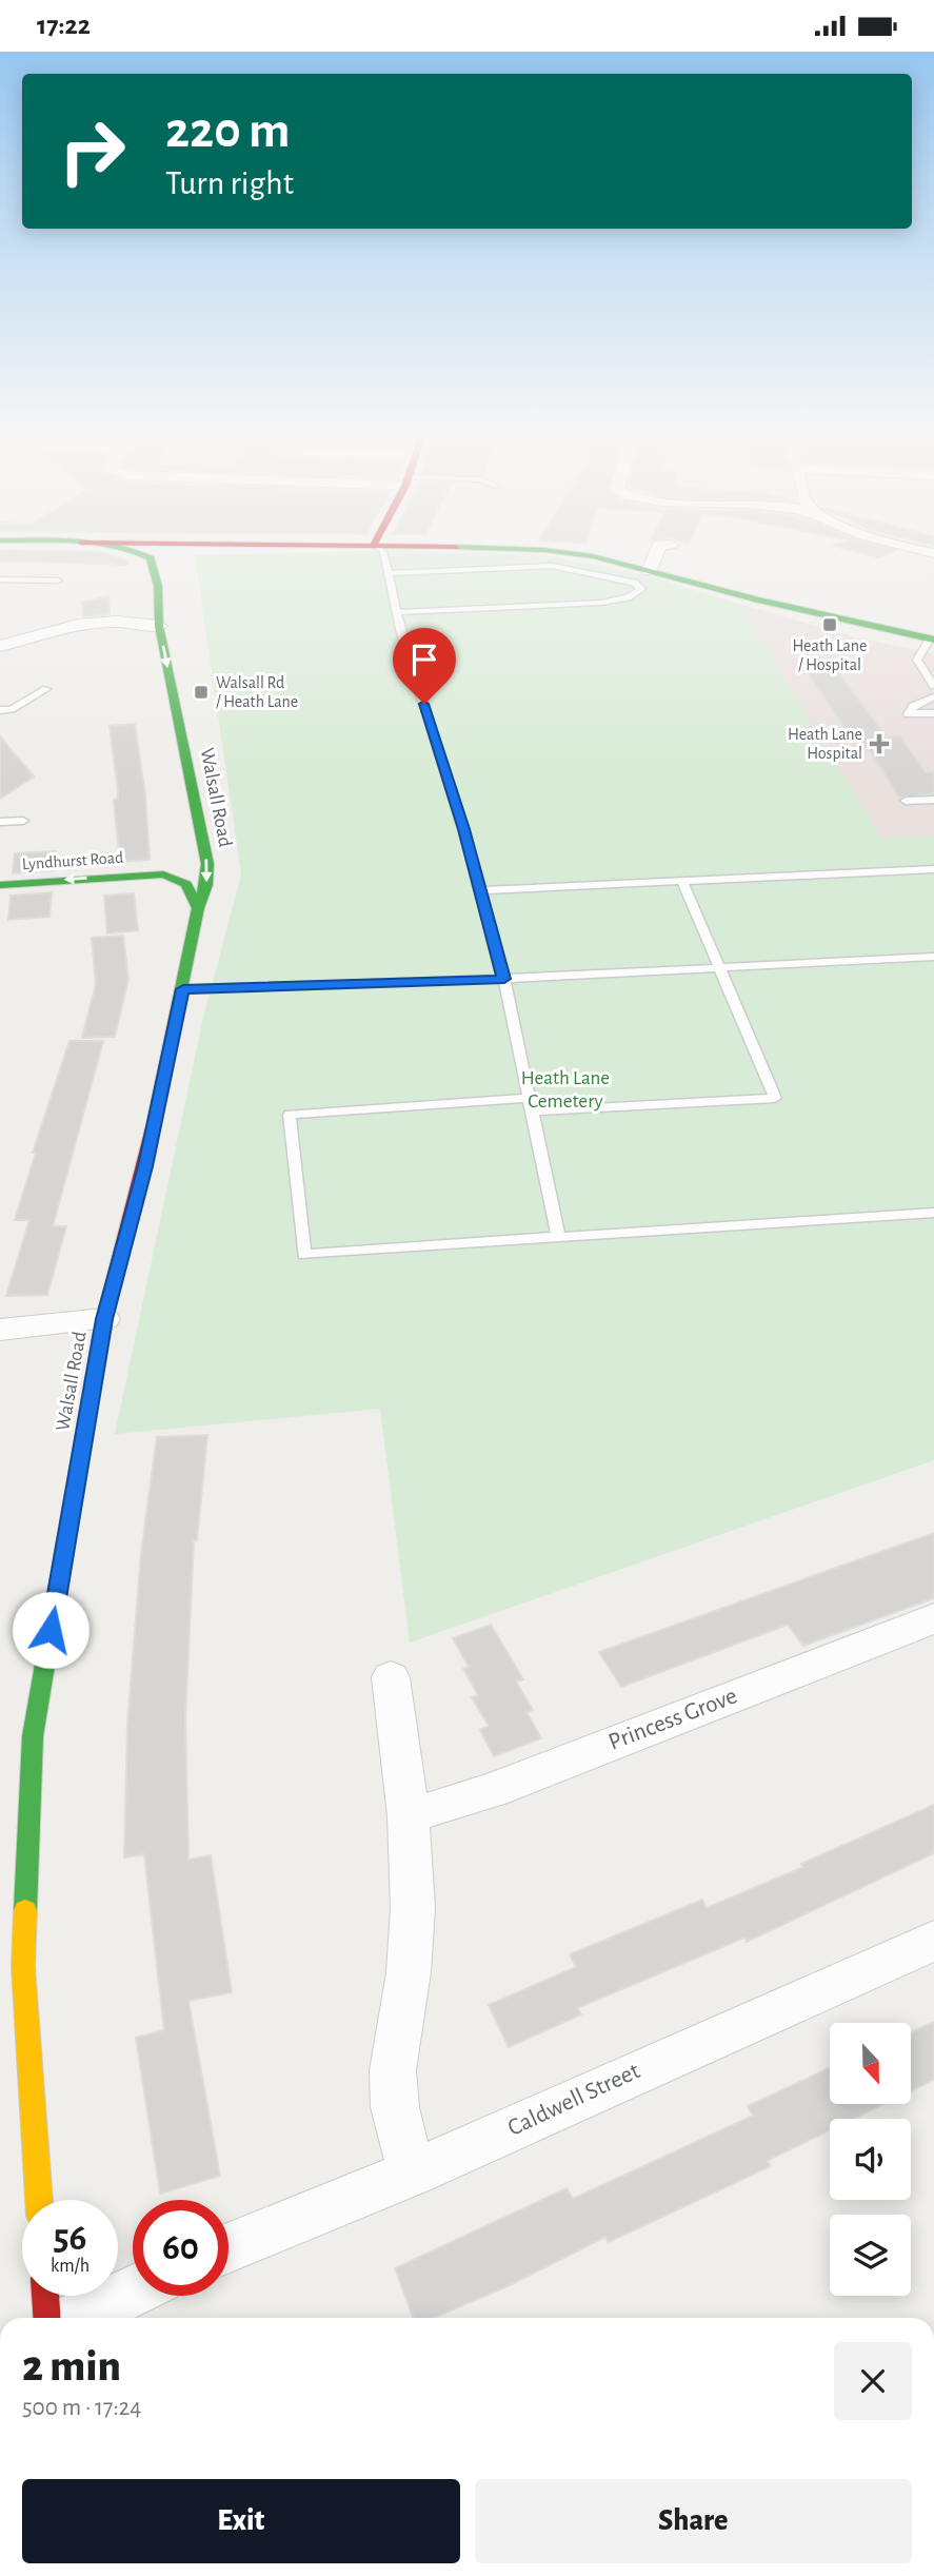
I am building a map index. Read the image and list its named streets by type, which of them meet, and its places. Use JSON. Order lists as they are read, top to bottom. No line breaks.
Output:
{"streets":{"main road":["Walsall Road","Lyndhurst Road"],"street":["Princess Grove","Caldwell Street"]},"crossings":[["Walsall Road","Lyndhurst Road"]],"one_way":["Lyndhurst Road"],"parks":["Heath Lane Cemetery"],"places":{"transit":["Heath Lane / Hospital","Walsall Rd / Heath Lane"],"health":["Heath Lane Hospital"]},"north":"bottom","page":{"status":"17:22","turn":["220 m","Turn right"],"speed":"56 km/h","limit":"60","heading":["2 min","500 m · 17:24"],"buttons":["Exit","Share"]}}
